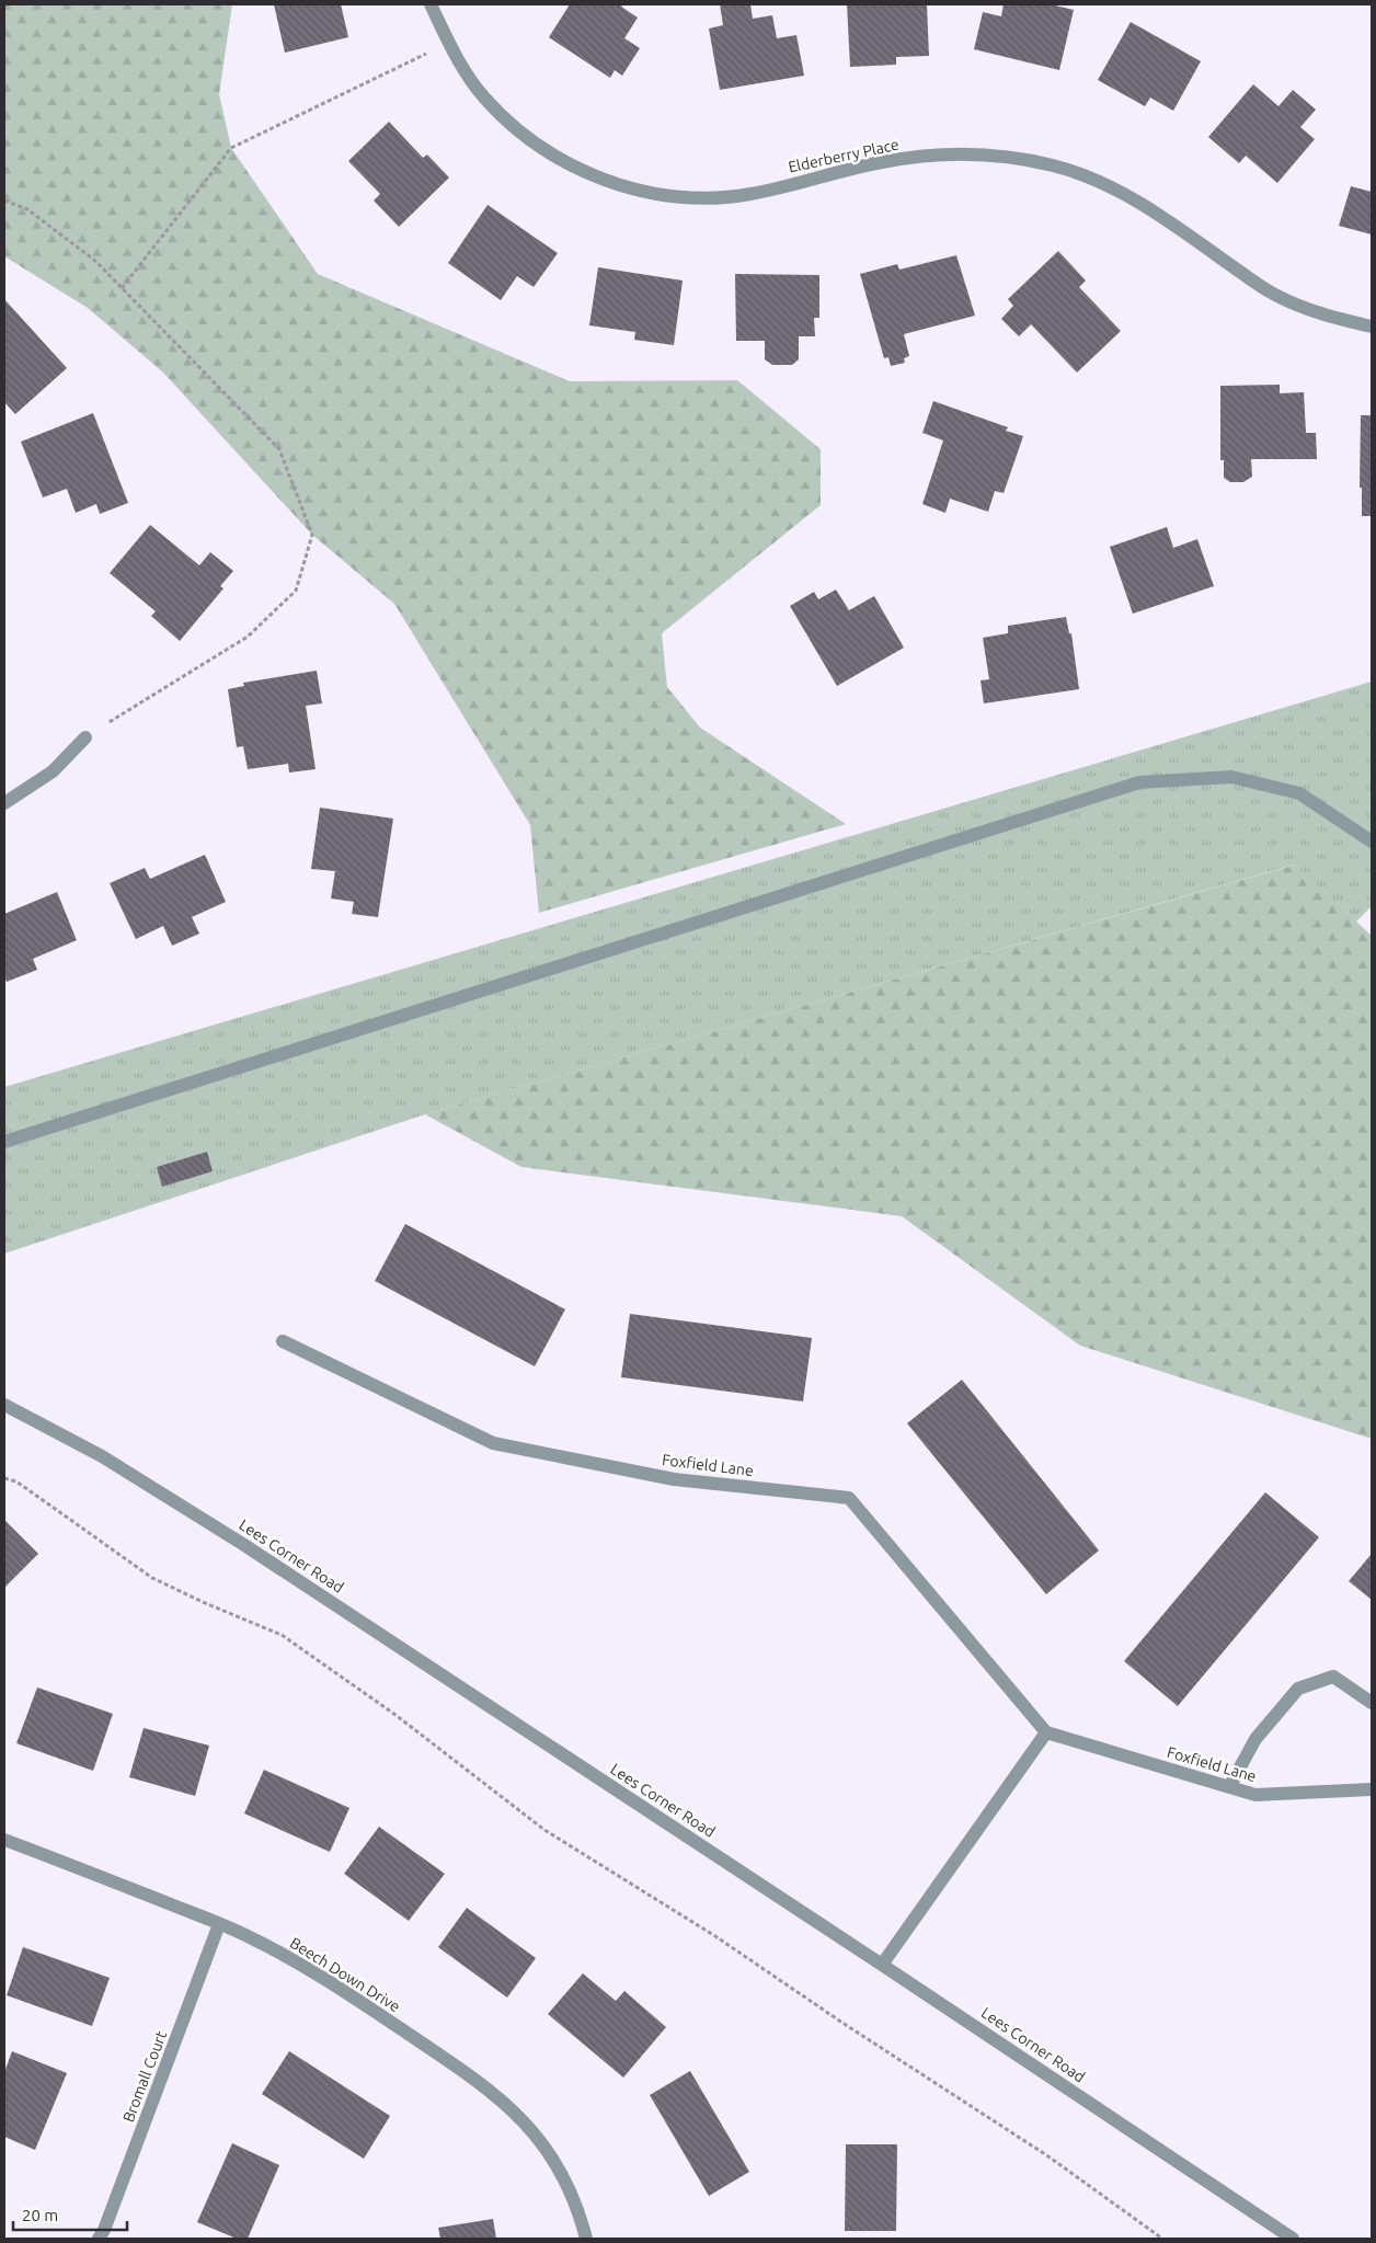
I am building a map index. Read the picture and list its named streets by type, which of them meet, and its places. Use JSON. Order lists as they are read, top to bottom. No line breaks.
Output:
{"streets":{"street":["Elderberry Place","Foxfield Lane","Lees Corner Road","Beech Down Drive","Bromall Court"]},"crossings":[["Beech Down Drive","Bromall Court"]],"scale_bar":"20 m"}
